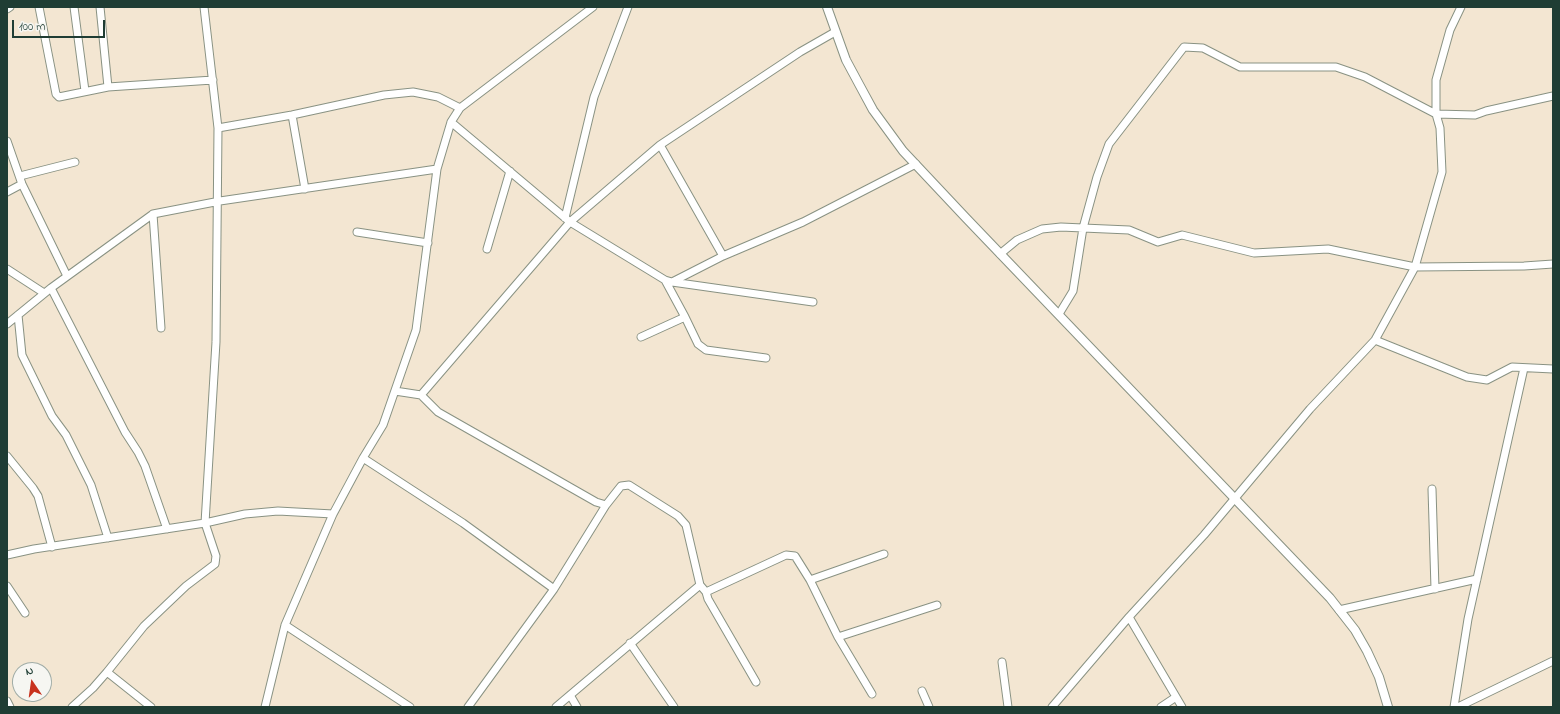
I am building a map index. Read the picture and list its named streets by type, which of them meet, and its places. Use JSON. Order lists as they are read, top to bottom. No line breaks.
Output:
{"scale_bar":"100 m","north":"top"}
